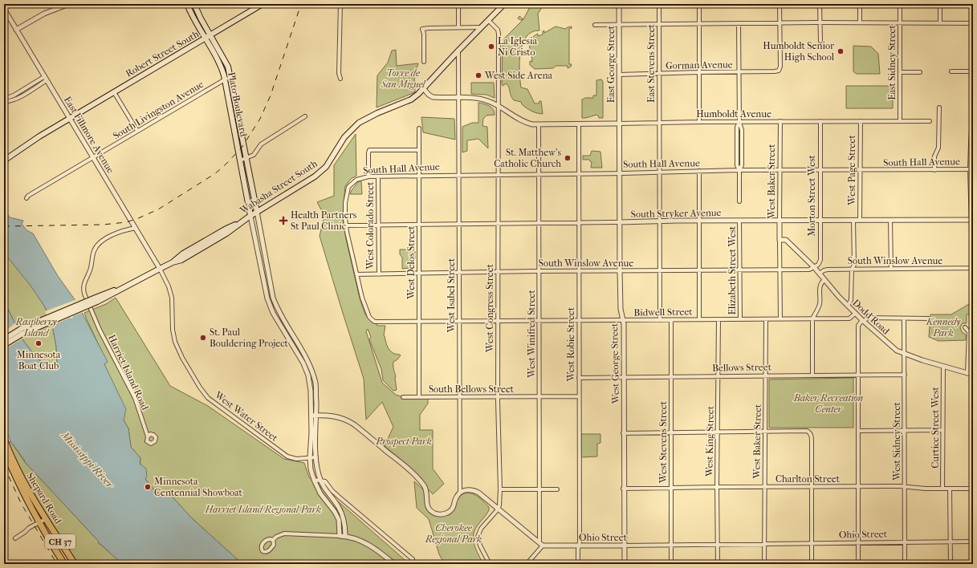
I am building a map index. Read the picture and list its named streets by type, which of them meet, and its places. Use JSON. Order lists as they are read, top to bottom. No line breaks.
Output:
{"streets":{"highway":["Shepard Road","CH 37"],"main road":["Robert Street South","Plato Boulevard","Wabasha Street South"],"street":["East Sidney Street","East Stevens Street","East George Street","Gorman Avenue","South Livingston Avenue","Humboldt Avenue","East Fillmore Avenue","South Hall Avenue","West Page Street","West Baker Street","Morton Street West","South Stryker Avenue","West Colorado Street","South Winslow Avenue","West Delos Street","Elizabeth Street West","West Isabel Street","West Congress Street","Bidwell Street","Dodd Road","West Winifred Street","West Robie Street","West George Street","Bellows Street","Harriet Island Road","South Bellows Street","West Water Street","Curtice Street West","West King Street","West Sidney Street","West Stevens Street","Charlton Street","Ohio Street"]},"crossings":[["Robert Street South","Plato Boulevard"],["Robert Street South","East Fillmore Avenue"],["East Sidney Street","Humboldt Avenue"],["East Stevens Street","Gorman Avenue"],["East Stevens Street","Humboldt Avenue"],["East George Street","Gorman Avenue"],["East George Street","Humboldt Avenue"],["East George Street","West George Street"],["Plato Boulevard","South Livingston Avenue"],["Plato Boulevard","Wabasha Street South"],["South Livingston Avenue","East Fillmore Avenue"],["Humboldt Avenue","West Page Street"],["Humboldt Avenue","West Baker Street"],["Humboldt Avenue","Morton Street West"],["Humboldt Avenue","West Winifred Street"],["Humboldt Avenue","West Robie Street"],["Humboldt Avenue","West George Street"],["East Fillmore Avenue","Wabasha Street South"],["East Fillmore Avenue","Harriet Island Road"],["East Fillmore Avenue","West Water Street"],["South Hall Avenue","West Page Street"],["South Hall Avenue","West Baker Street"],["South Hall Avenue","Morton Street West"],["South Hall Avenue","South Stryker Avenue"],["South Hall Avenue","West Colorado Street"],["South Hall Avenue","West Delos Street"],["South Hall Avenue","West Isabel Street"],["South Hall Avenue","West Congress Street"],["South Hall Avenue","West Winifred Street"],["South Hall Avenue","West Robie Street"],["South Hall Avenue","West George Street"],["West Page Street","South Stryker Avenue"],["West Baker Street","South Stryker Avenue"],["West Baker Street","South Winslow Avenue"],["West Baker Street","Bidwell Street"],["West Baker Street","Dodd Road"],["West Baker Street","Bellows Street"],["West Baker Street","Charlton Street"],["West Baker Street","Ohio Street"],["Wabasha Street South","West Isabel Street"],["Wabasha Street South","West Congress Street"],["Wabasha Street South","West Water Street"],["Morton Street West","South Stryker Avenue"],["Morton Street West","South Winslow Avenue"],["Morton Street West","Dodd Road"],["South Stryker Avenue","West Colorado Street"],["South Stryker Avenue","West Delos Street"],["South Stryker Avenue","Elizabeth Street West"],["South Stryker Avenue","West Isabel Street"],["South Stryker Avenue","West Congress Street"],["South Stryker Avenue","West Winifred Street"],["South Stryker Avenue","West Robie Street"],["South Stryker Avenue","West George Street"],["West Colorado Street","South Winslow Avenue"],["South Winslow Avenue","West Delos Street"],["South Winslow Avenue","Elizabeth Street West"],["South Winslow Avenue","West Isabel Street"],["South Winslow Avenue","West Congress Street"],["South Winslow Avenue","Bidwell Street"],["South Winslow Avenue","Dodd Road"],["South Winslow Avenue","West Winifred Street"],["South Winslow Avenue","West Robie Street"],["South Winslow Avenue","West George Street"],["West Delos Street","Bidwell Street"],["West Delos Street","South Bellows Street"],["Elizabeth Street West","Bidwell Street"],["West Isabel Street","Bidwell Street"],["West Isabel Street","South Bellows Street"],["West Congress Street","Bidwell Street"],["West Congress Street","South Bellows Street"],["Bidwell Street","Dodd Road"],["Bidwell Street","West Winifred Street"],["Bidwell Street","West Robie Street"],["Bidwell Street","West George Street"],["Bidwell Street","West King Street"],["Bidwell Street","West Stevens Street"],["Dodd Road","Curtice Street West"],["Dodd Road","West Sidney Street"],["West Winifred Street","South Bellows Street"],["West Winifred Street","Ohio Street"],["West Robie Street","Bellows Street"],["West Robie Street","South Bellows Street"],["West Robie Street","Ohio Street"],["West George Street","Bellows Street"],["West George Street","Charlton Street"],["West George Street","Ohio Street"],["Bellows Street","West King Street"],["Bellows Street","West Sidney Street"],["Bellows Street","West Stevens Street"],["Curtice Street West","Charlton Street"],["West King Street","Charlton Street"],["West King Street","Ohio Street"],["West Sidney Street","Charlton Street"],["West Sidney Street","Ohio Street"],["West Stevens Street","Charlton Street"],["West Stevens Street","Ohio Street"]],"water":["Mississippi River"],"parks":["Torre de San Miguel","Raspberry Island","Kennedy Park","Baker Recreation Center","Prospect Park","Harriet Island Regional Park","Cherokee Regional Park"],"places":{"other":["La Iglesia Ni Cristo","Humboldt Senior High School","West Side Arena","St. Matthew's Catholic Church","St. Paul Bouldering Project","Minnesota Boat Club","Minnesota Centennial Showboat"],"health":["Health Partners St Paul Clinic"]}}
